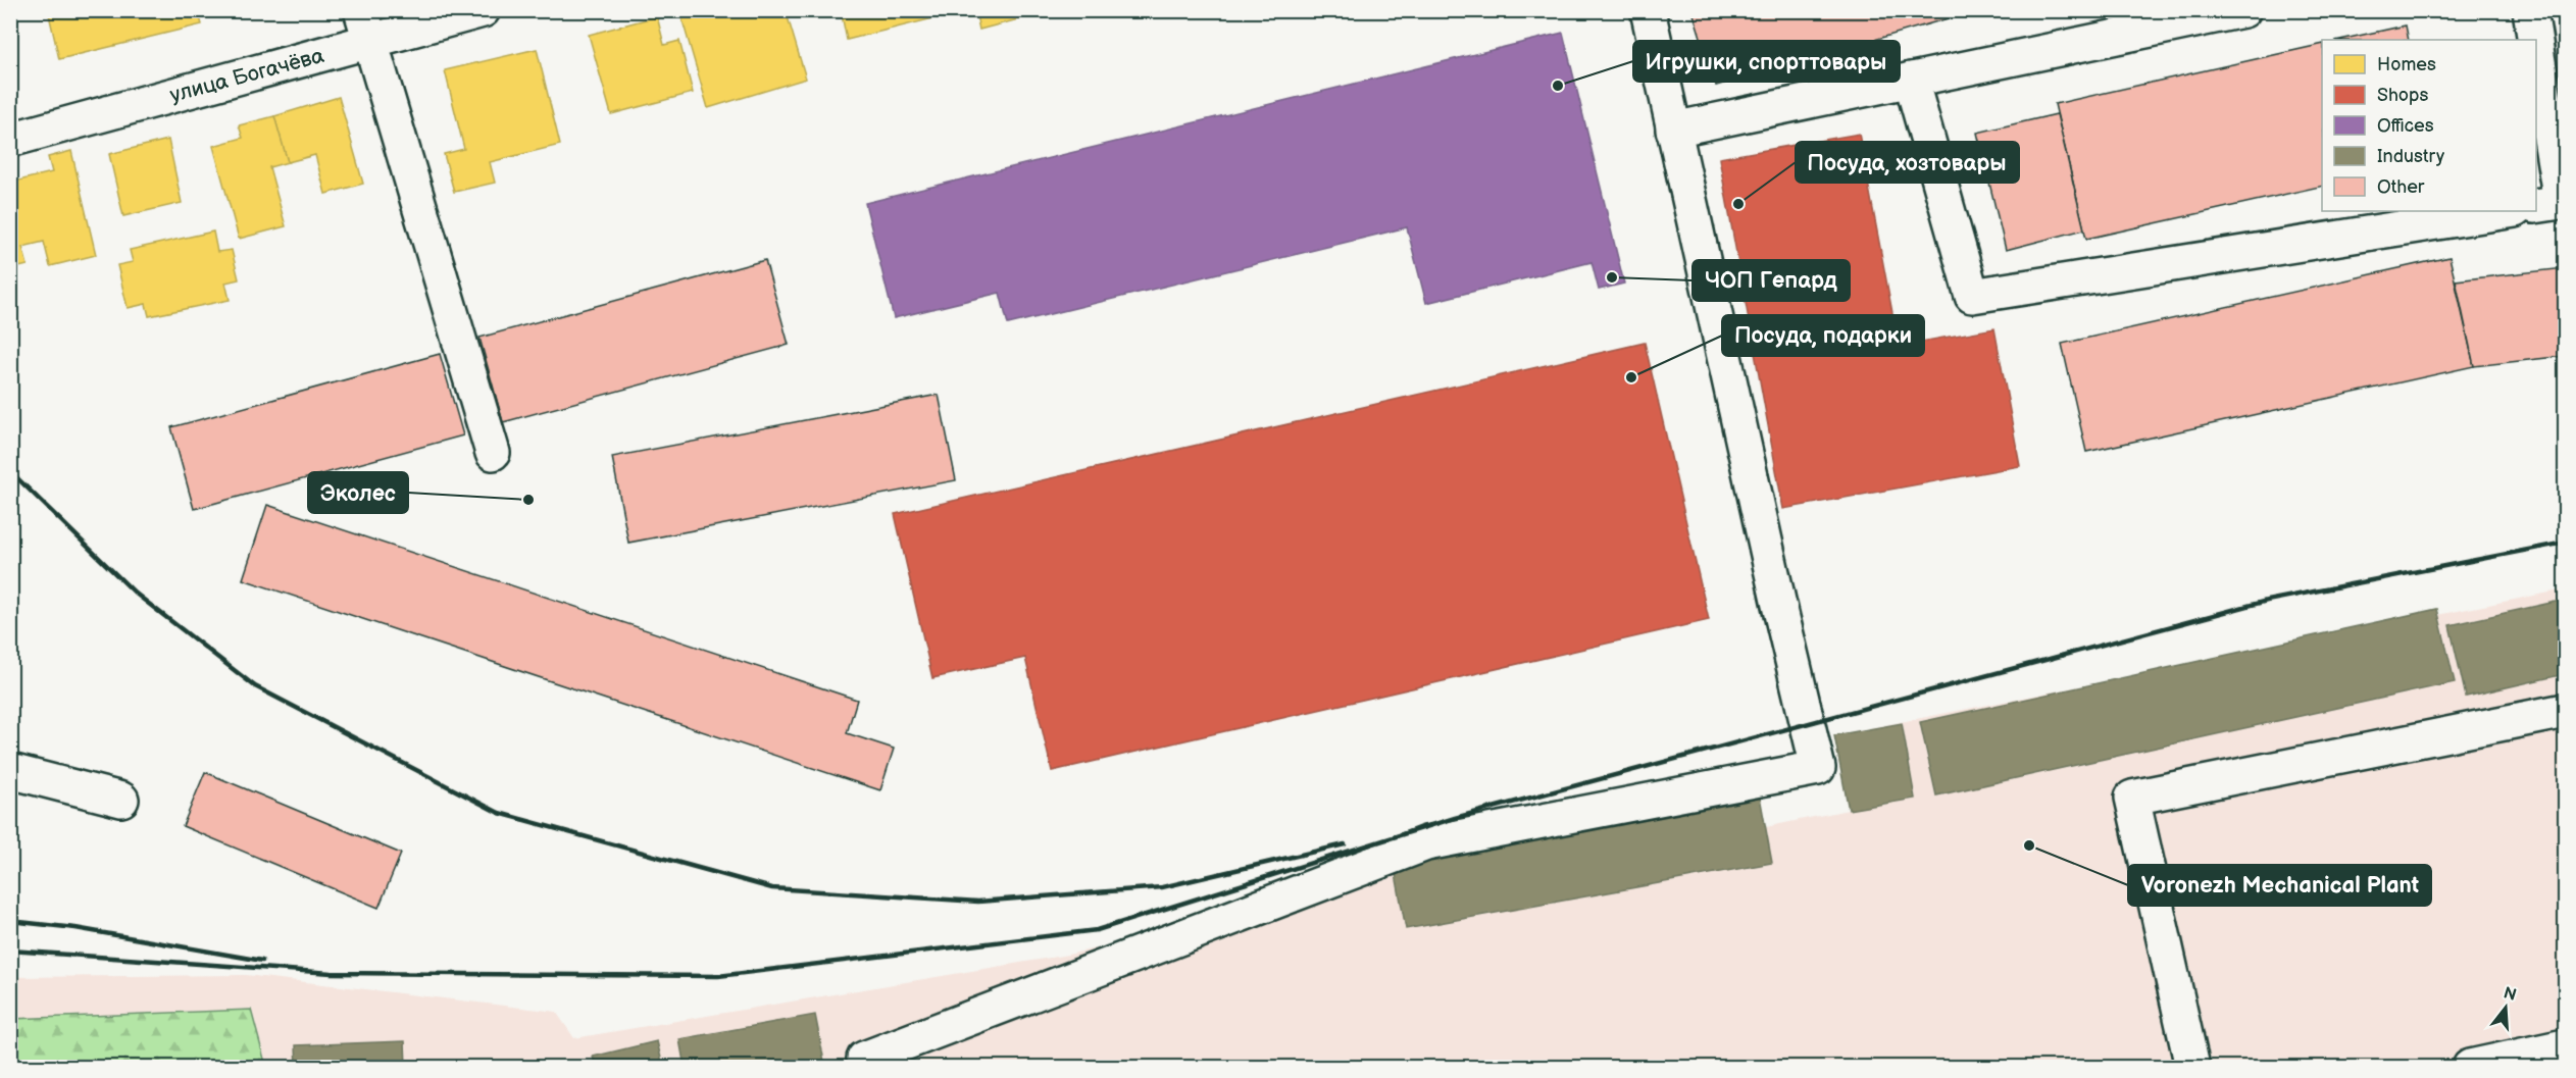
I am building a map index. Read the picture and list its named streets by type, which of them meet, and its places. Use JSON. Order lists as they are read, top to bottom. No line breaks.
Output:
{"streets":{"street":["улица Богачёва"]},"places":["Игрушки, спорттовары","Посуда, хозтовары","ЧОП Гепард","Посуда, подарки","Эколес","Voronezh Mechanical Plant"],"legend":["Homes","Shops","Offices","Industry","Other"],"north":"top"}
